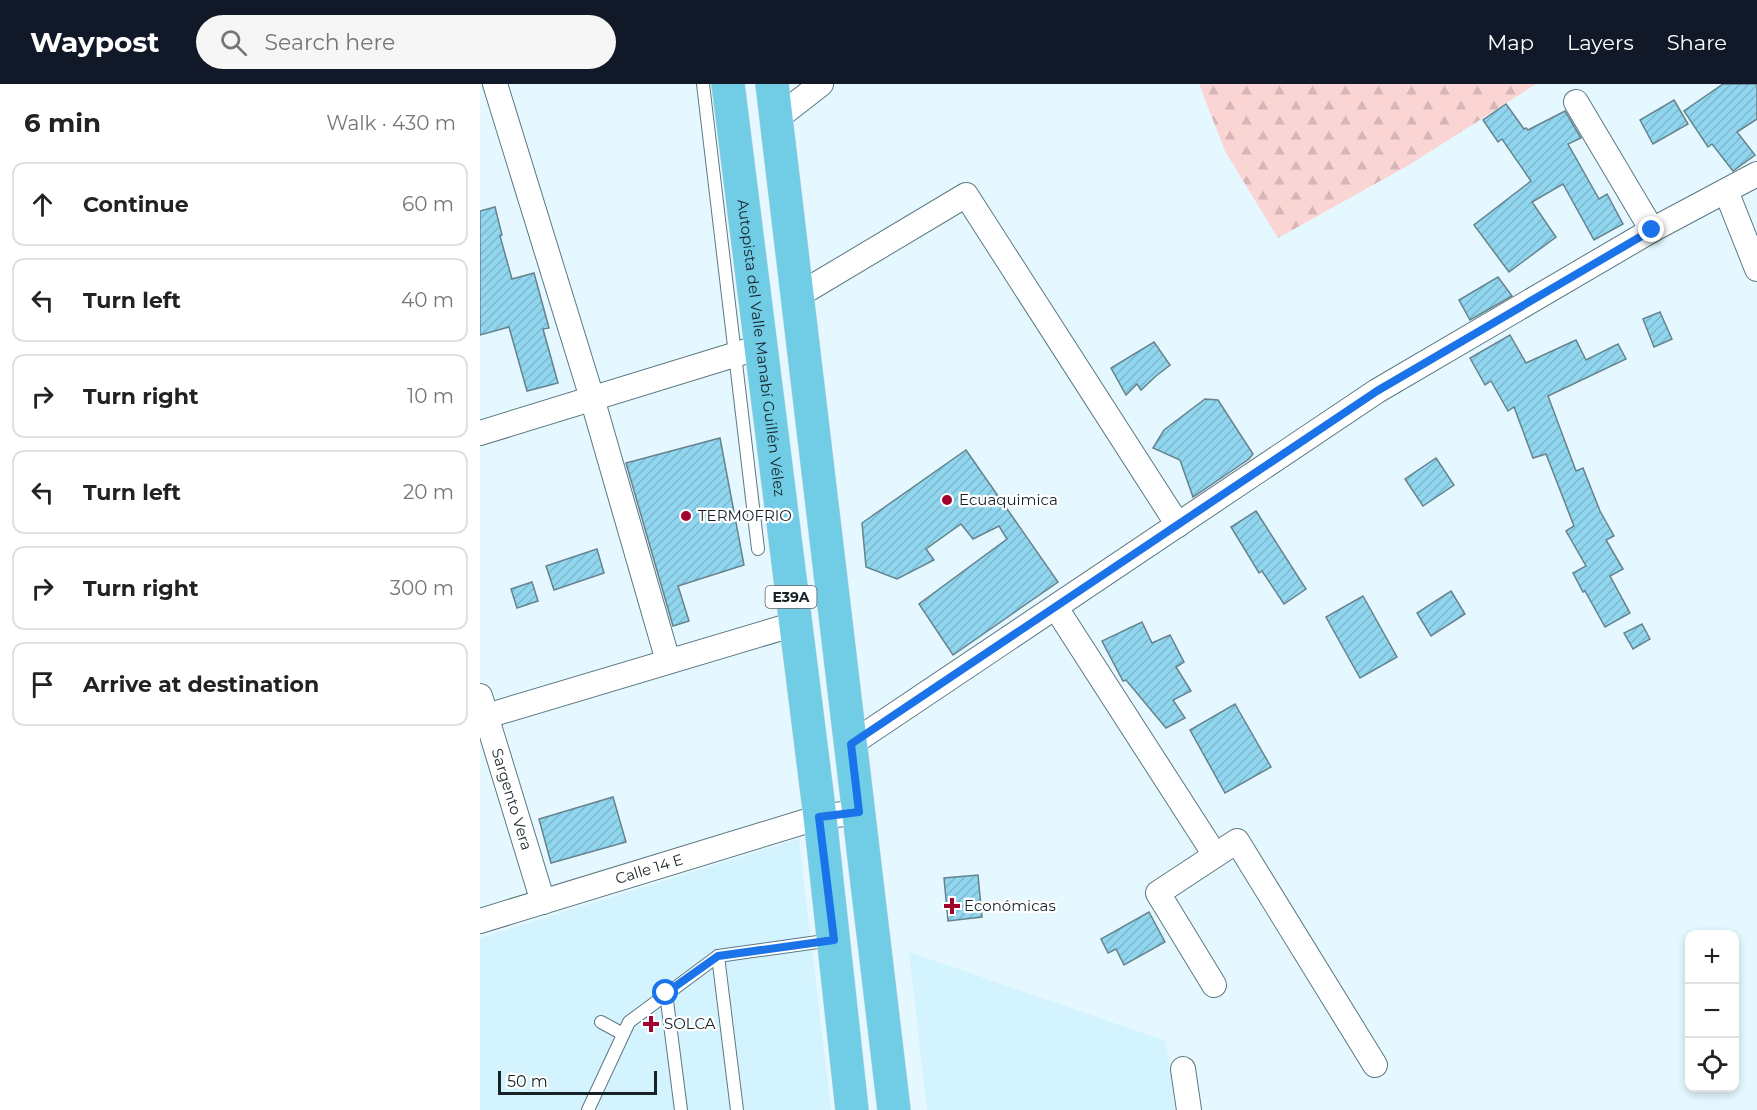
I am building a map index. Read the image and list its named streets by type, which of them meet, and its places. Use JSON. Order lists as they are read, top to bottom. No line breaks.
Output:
{"streets":{"main road":["Autopista del Valle Manabí Guillén Vélez","E39A"],"street":["Sargento Vera","Calle 14 E"]},"crossings":[["Autopista del Valle Manabí Guillén Vélez","Calle 14 E"],["E39A","Calle 14 E"],["Sargento Vera","Calle 14 E"]],"places":{"other":["Ecuaquimica","TERMOFRIO"],"health":["Económicas","SOLCA"]},"scale_bar":"50 m","page":{"header":"Waypost","search":"Search here","nav":["Map","Layers","Share"],"heading":["6 min","Walk · 430 m"],"list":[["Continue","60 m"],["Turn left","40 m"],["Turn right","10 m"],["Turn left","20 m"],["Turn right","300 m"],"Arrive at destination"],"map_buttons":["+","−"],"scale":"50 m"}}
